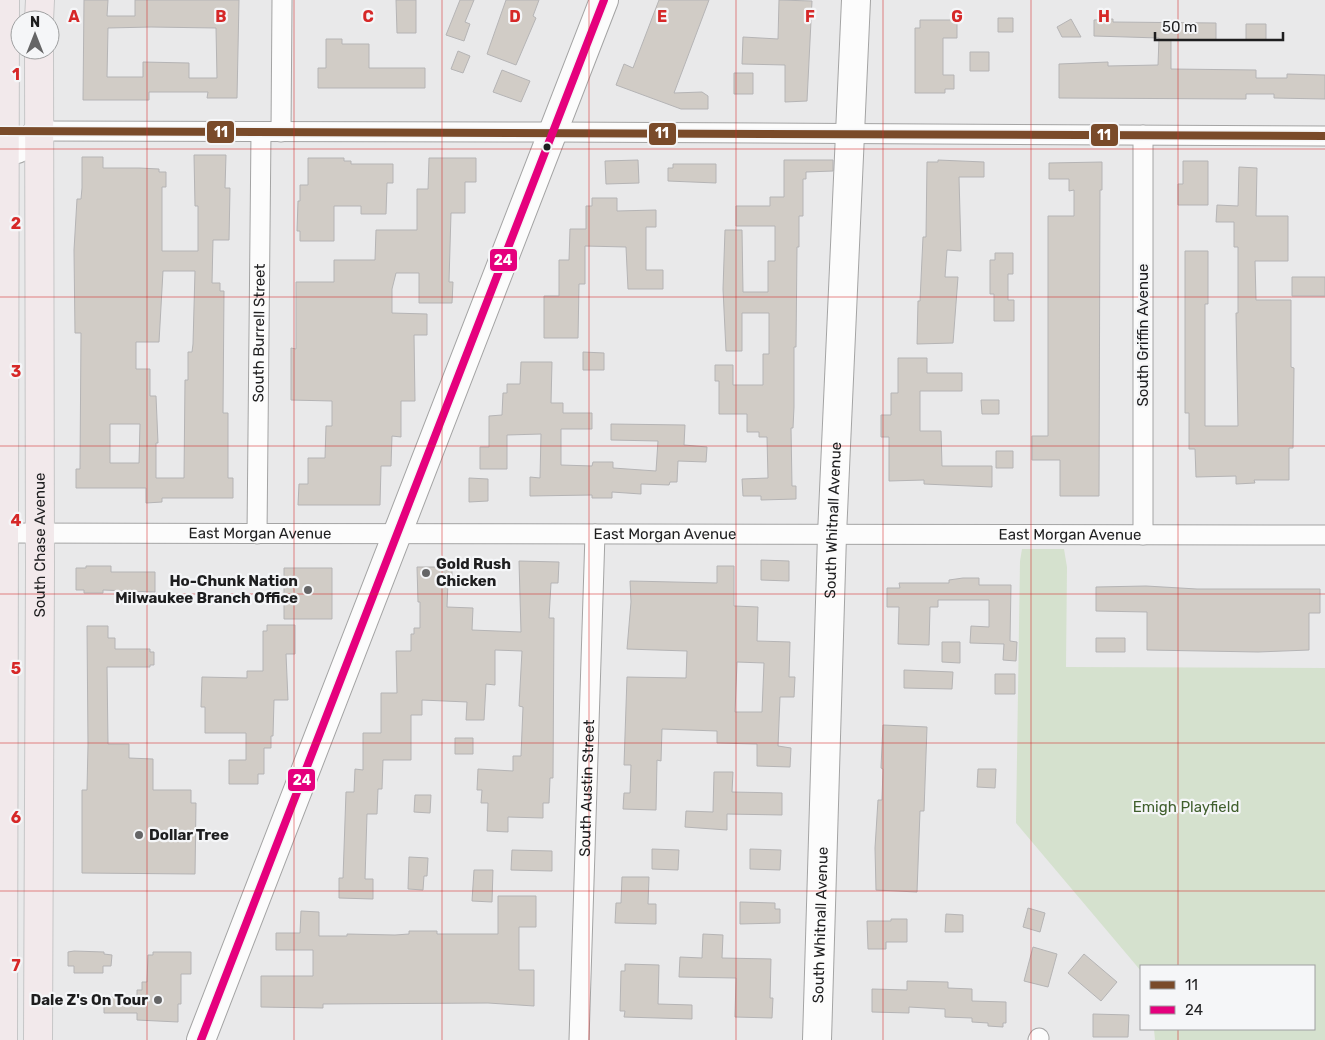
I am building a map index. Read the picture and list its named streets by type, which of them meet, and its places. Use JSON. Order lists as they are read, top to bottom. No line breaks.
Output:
{"streets":{"main road":["South Chase Avenue"],"street":["South Burrell Street","South Griffin Avenue","South Whitnall Avenue","East Morgan Avenue","South Austin Street"]},"crossings":[["South Burrell Street","East Morgan Avenue"],["South Griffin Avenue","East Morgan Avenue"],["South Whitnall Avenue","East Morgan Avenue"],["East Morgan Avenue","South Chase Avenue"],["East Morgan Avenue","South Austin Street"]],"parks":["Emigh Playfield"],"places":["Gold Rush Chicken","Ho-Chunk Nation Milwaukee Branch Office","Dollar Tree","Dale Z's On Tour"],"lines":["transit line 24","transit line 11"],"legend":["11","24"],"scale_bar":"50 m","north":"top","grid":{"columns":["A","B","C","D","E","F","G","H"],"rows":["1","2","3","4","5","6","7"]}}
